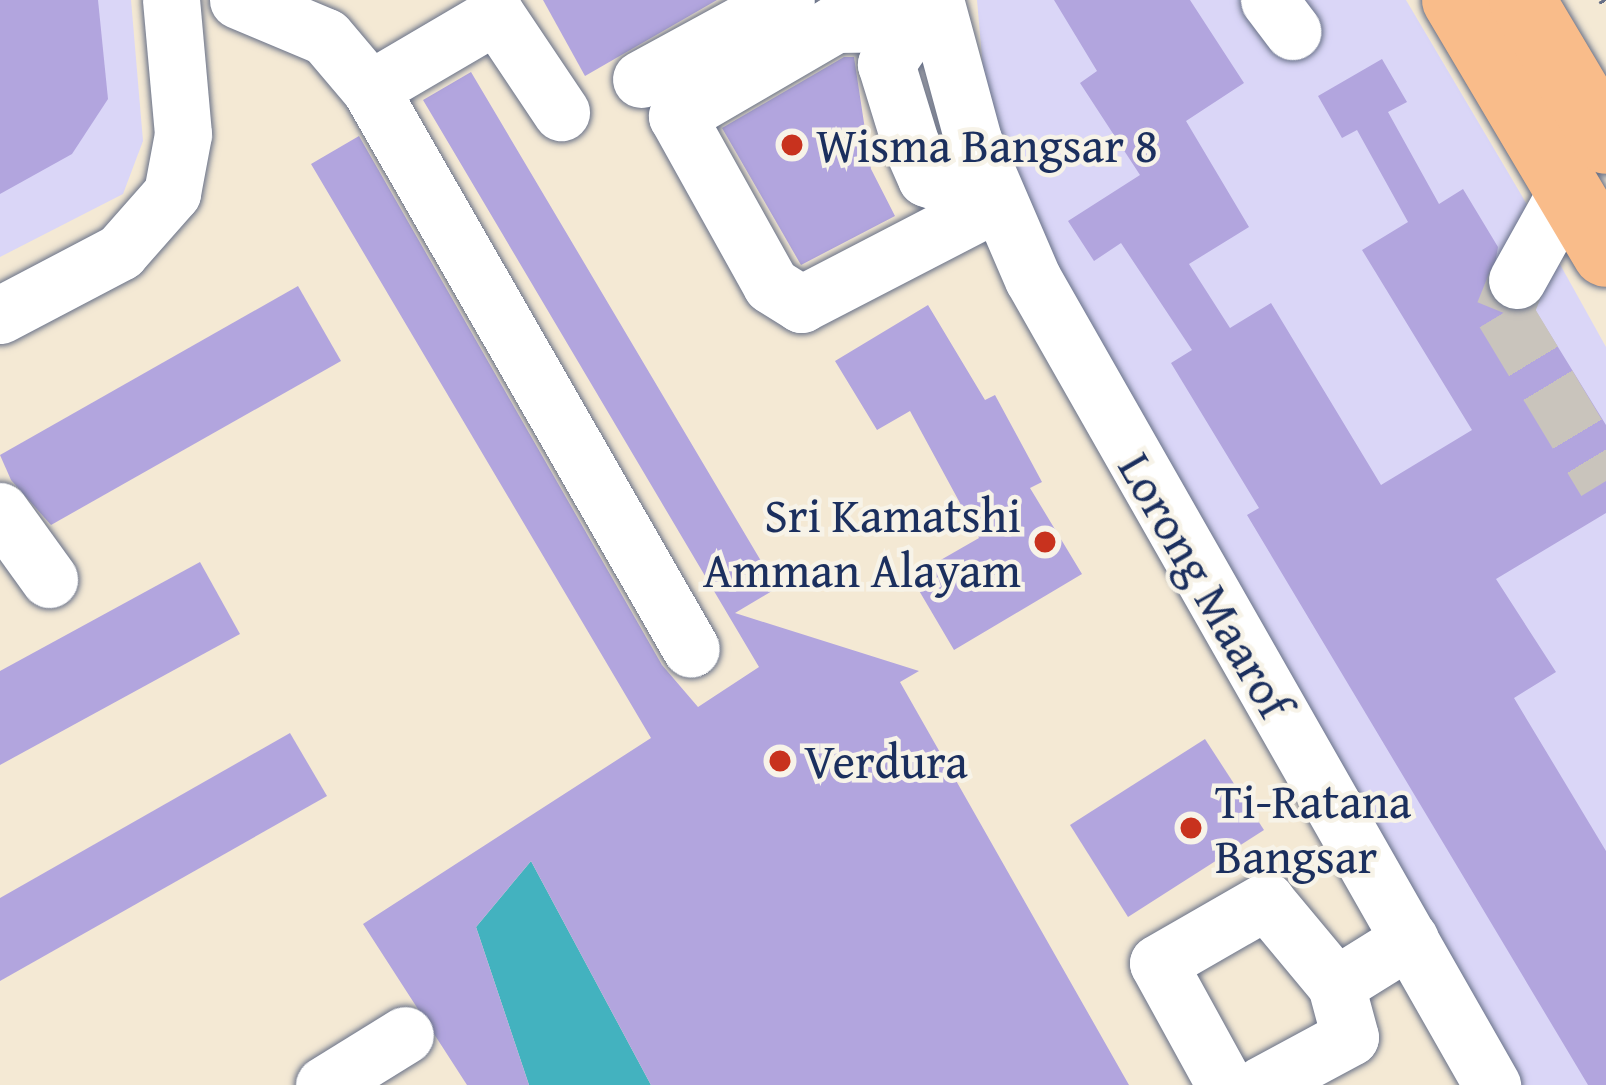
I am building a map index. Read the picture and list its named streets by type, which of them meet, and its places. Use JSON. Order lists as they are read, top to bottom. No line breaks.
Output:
{"streets":{"street":["Lorong Maarof"]},"places":["Wisma Bangsar 8","Sri Kamatshi Amman Alayam","Verdura","Ti-Ratana Bangsar"]}
